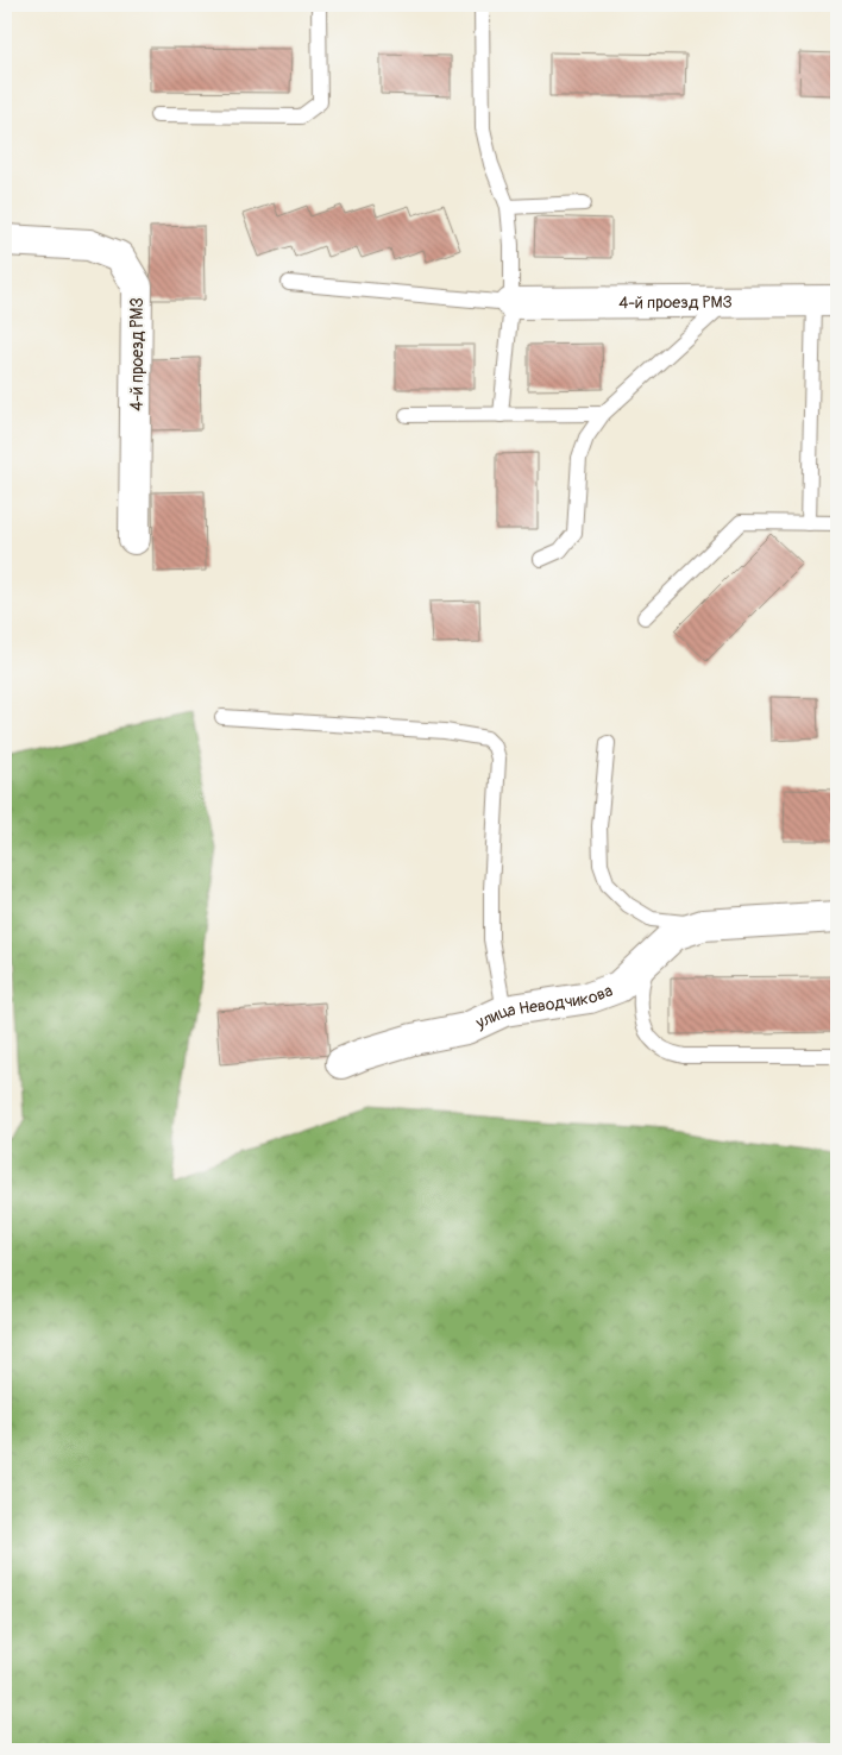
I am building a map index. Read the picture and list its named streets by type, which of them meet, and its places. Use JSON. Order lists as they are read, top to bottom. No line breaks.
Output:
{"streets":{"street":["4-й проезд РМЗ","улица Неводчикова"]}}
